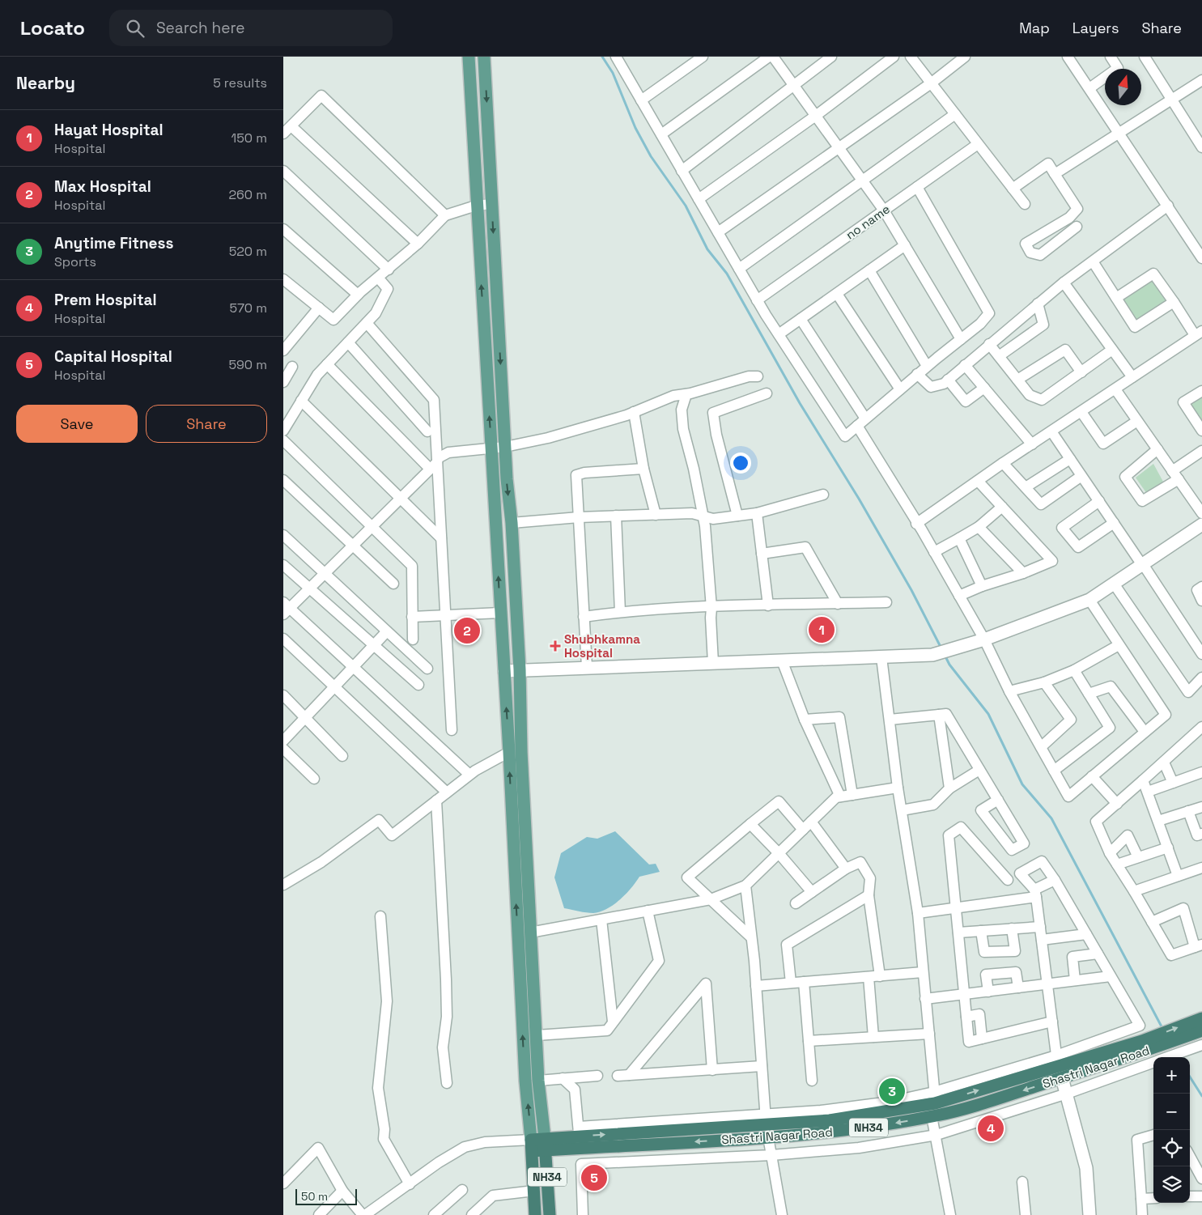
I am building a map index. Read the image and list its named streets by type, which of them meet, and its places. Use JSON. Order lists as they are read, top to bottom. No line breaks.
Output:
{"streets":{"highway":["Shastri Nagar Road","NH34"],"street":["no name"]},"crossings":[["Shastri Nagar Road","NH34"]],"places":{"health":["Shubhkamna Hospital"]},"scale_bar":"50 m","north":"top","page":{"header":"Locato","search":"Search here","nav":["Map","Layers","Share"],"heading":["Nearby","5 results"],"list":[{"mark":"1","name":"Hayat Hospital","note":"Hospital","value":"150 m"},{"mark":"2","name":"Max Hospital","note":"Hospital","value":"260 m"},{"mark":"3","name":"Anytime Fitness","note":"Sports","value":"520 m"},{"mark":"4","name":"Prem Hospital","note":"Hospital","value":"570 m"},{"mark":"5","name":"Capital Hospital","note":"Hospital","value":"590 m"}],"buttons":["Save","Share"],"pins":["1","2","3","4","5"],"map_buttons":["+","−"],"scale":"50 m"}}
